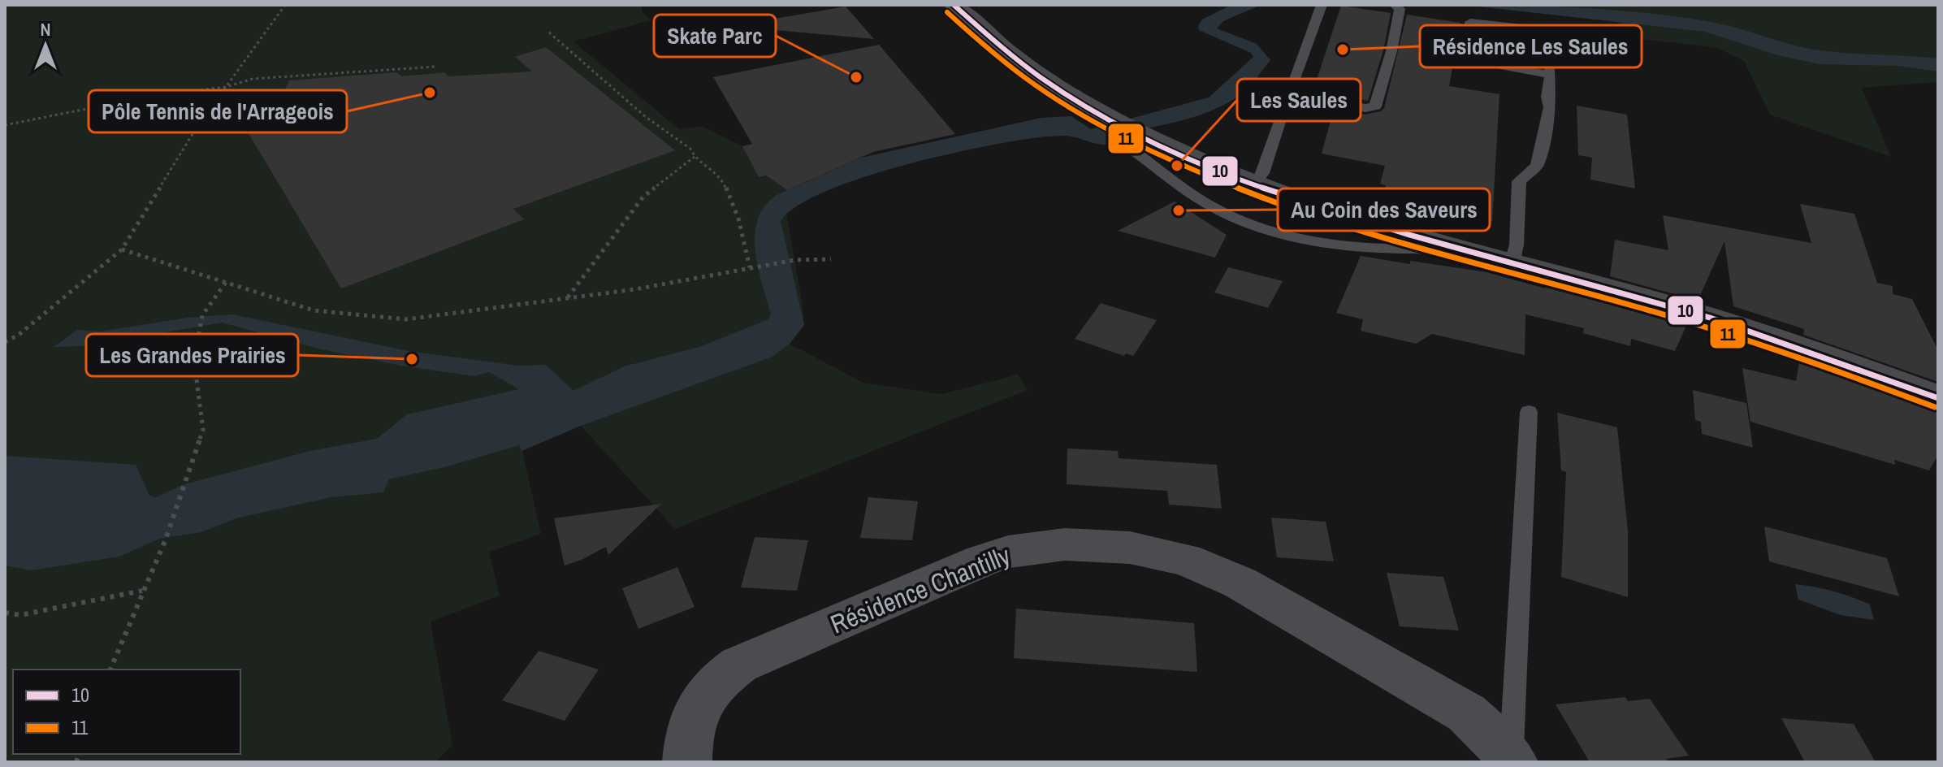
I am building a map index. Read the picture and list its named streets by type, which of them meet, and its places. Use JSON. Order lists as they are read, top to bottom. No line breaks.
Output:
{"streets":{"street":["Résidence Chantilly"]},"places":["Résidence Les Saules","Skate Parc","Pôle Tennis de l'Arrageois","Les Saules","Au Coin des Saveurs","Les Grandes Prairies"],"lines":["transit line 10","transit line 11"],"legend":["10","11"],"north":"top"}
